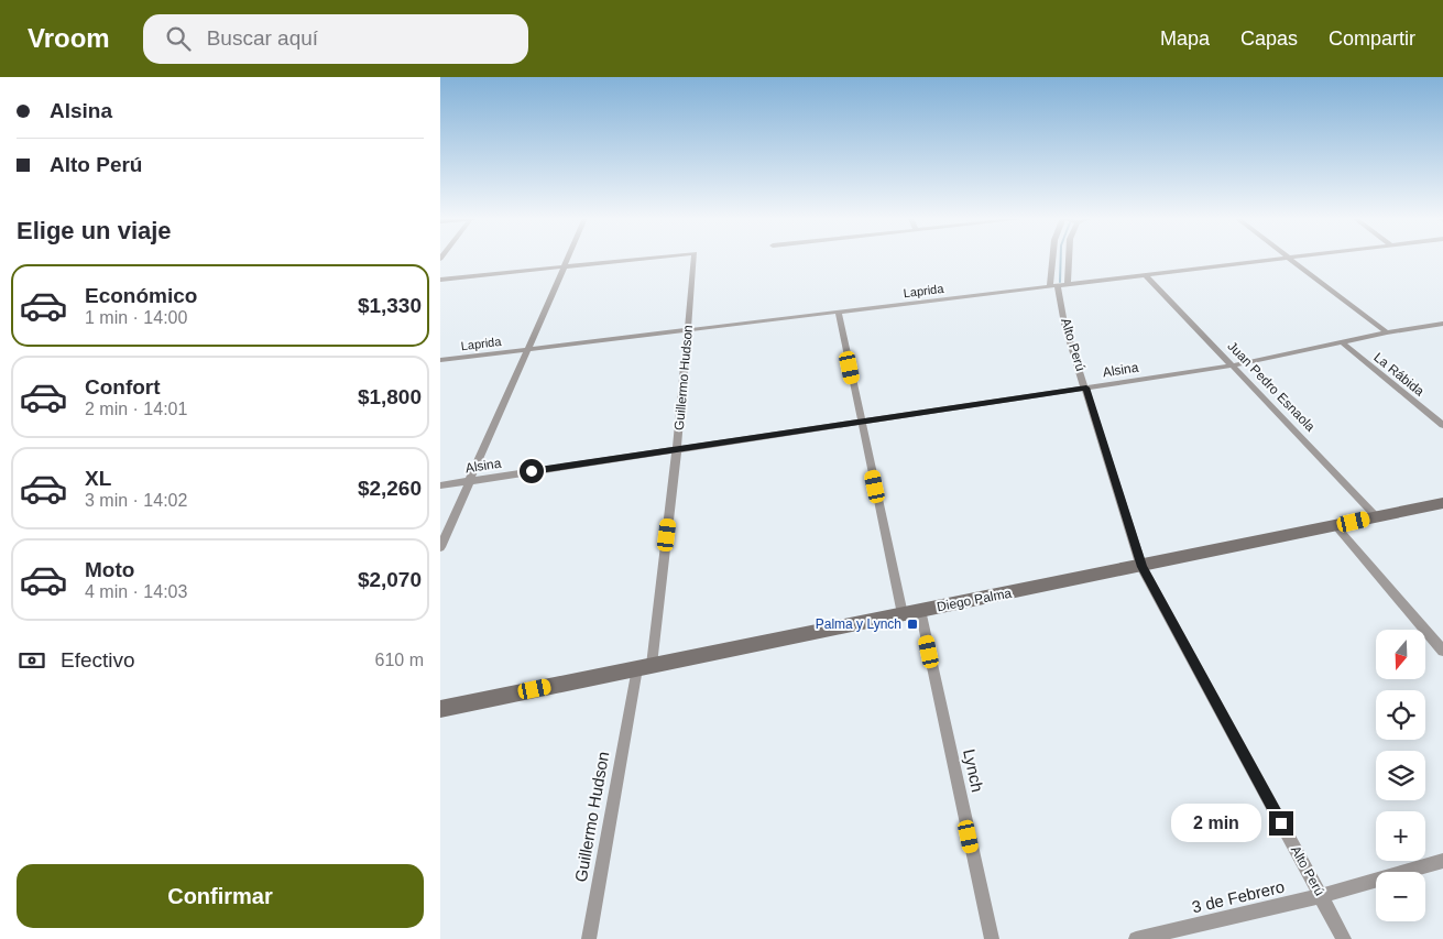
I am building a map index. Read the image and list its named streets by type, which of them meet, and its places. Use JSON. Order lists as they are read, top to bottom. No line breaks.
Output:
{"streets":{"main road":["Diego Palma"],"street":["Laprida","Alto Perú","Alsina","La Rábida","Guillermo Hudson","Juan Pedro Esnaola","Lynch","3 de Febrero"]},"crossings":[["Laprida","Alto Perú"],["Laprida","Guillermo Hudson"],["Laprida","Juan Pedro Esnaola"],["Alto Perú","Alsina"],["Alto Perú","Diego Palma"],["Alto Perú","3 de Febrero"],["Alsina","La Rábida"],["Alsina","Guillermo Hudson"],["Alsina","Juan Pedro Esnaola"],["Guillermo Hudson","Diego Palma"],["Juan Pedro Esnaola","Diego Palma"],["Diego Palma","Lynch"]],"places":{"transit":["Palma y Lynch"]},"north":"bottom","page":{"header":"Vroom","search":"Buscar aquí","nav":["Mapa","Capas","Compartir"],"banner":["Alsina","Alto Perú"],"heading":"Elige un viaje","list":[{"name":"Económico","note":"1 min · 14:00","value":"$1,330"},{"name":"Confort","note":"2 min · 14:01","value":"$1,800"},{"name":"XL","note":"3 min · 14:02","value":"$2,260"},{"name":"Moto","note":"4 min · 14:03","value":"$2,070"}],"pay":["Efectivo","610 m"],"map_buttons":["+","−"],"bubble":"2 min","buttons":"Confirmar"}}
